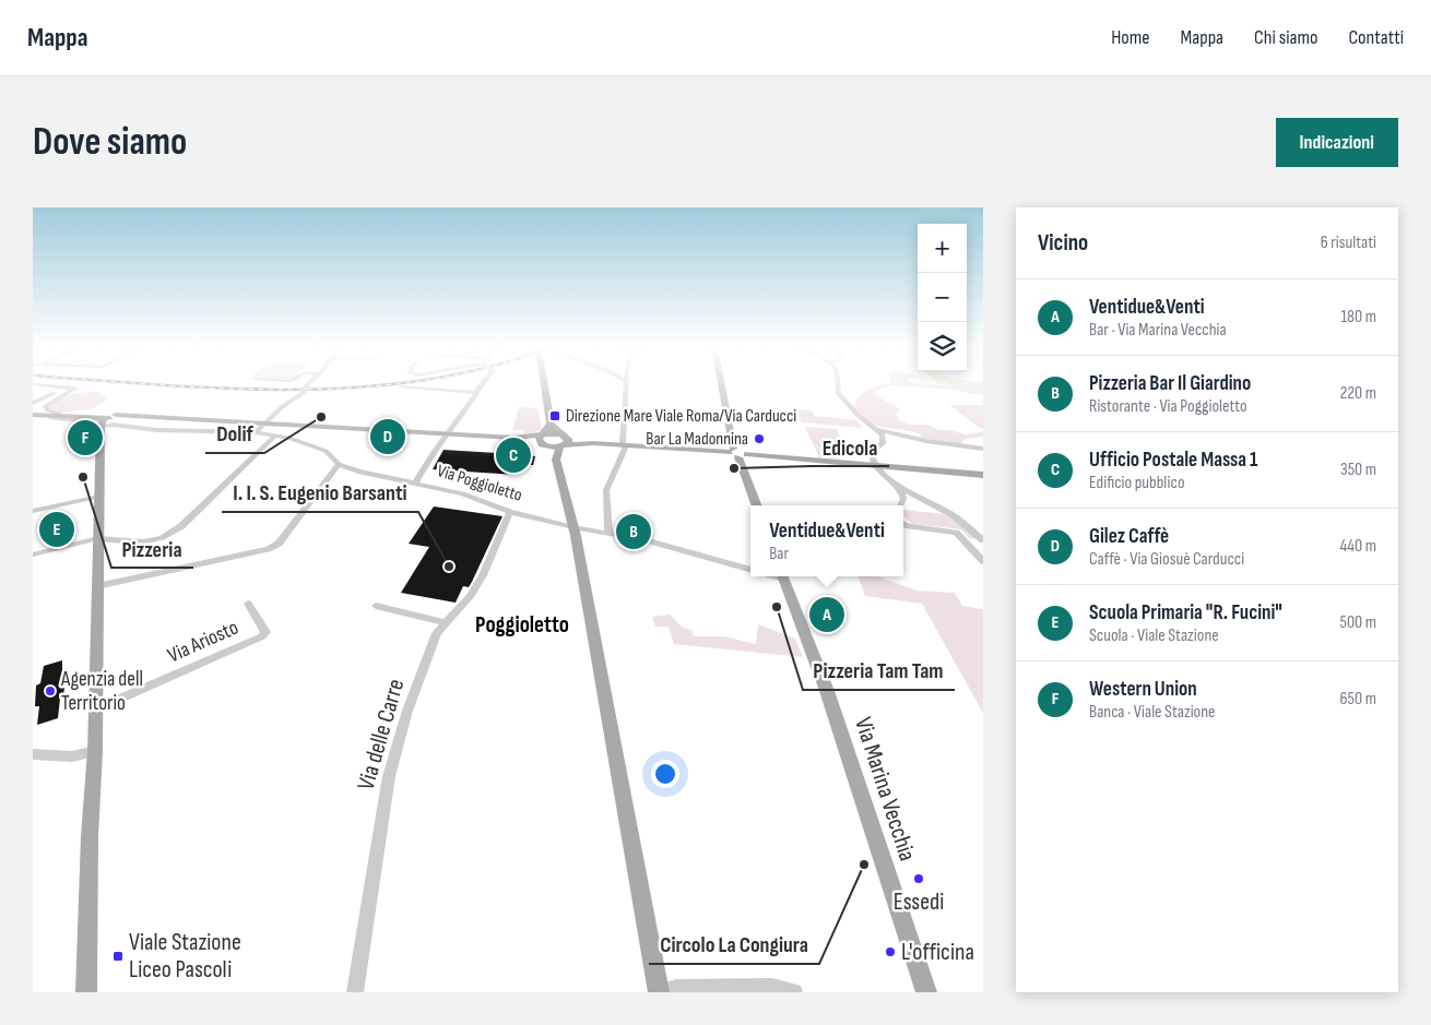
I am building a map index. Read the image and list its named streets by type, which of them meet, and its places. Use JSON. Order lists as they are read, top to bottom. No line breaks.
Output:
{"streets":{"main road":["Via Marina Vecchia"],"street":["Via Poggioletto","Via Ariosto","Via delle Carre"]},"crossings":[["Via Poggioletto","Via delle Carre"]],"districts":["Poggioletto"],"places":{"transit":["Direzione Mare Viale Roma/Via Carducci","Viale Stazione Liceo Pascoli"],"other":["Dolif","Bar La Madonnina","Edicola","Pizzeria","I. I. S. Eugenio Barsanti","Pizzeria Tam Tam","Agenzia dell Territorio","Circolo La Congiura","Essedi","L'officina"]},"page":{"header":"Mappa","nav":["Home","Mappa","Chi siamo","Contatti"],"buttons":"Indicazioni","title":"Dove siamo","heading":["Vicino","6 risultati"],"map_buttons":["+","−"],"list":[{"mark":"A","name":"Ventidue&Venti","note":"Bar · Via Marina Vecchia","value":"180 m"},{"mark":"B","name":"Pizzeria Bar Il Giardino","note":"Ristorante · Via Poggioletto","value":"220 m"},{"mark":"C","name":"Ufficio Postale Massa 1","note":"Edificio pubblico","value":"350 m"},{"mark":"D","name":"Gilez Caffè","note":"Caffè · Via Giosuè Carducci","value":"440 m"},{"mark":"E","name":"Scuola Primaria \"R. Fucini\"","note":"Scuola · Viale Stazione","value":"500 m"},{"mark":"F","name":"Western Union","note":"Banca · Viale Stazione","value":"650 m"}],"pins":["D","F","C","E","B","A"],"popup":["Ventidue&Venti","Bar"]}}
